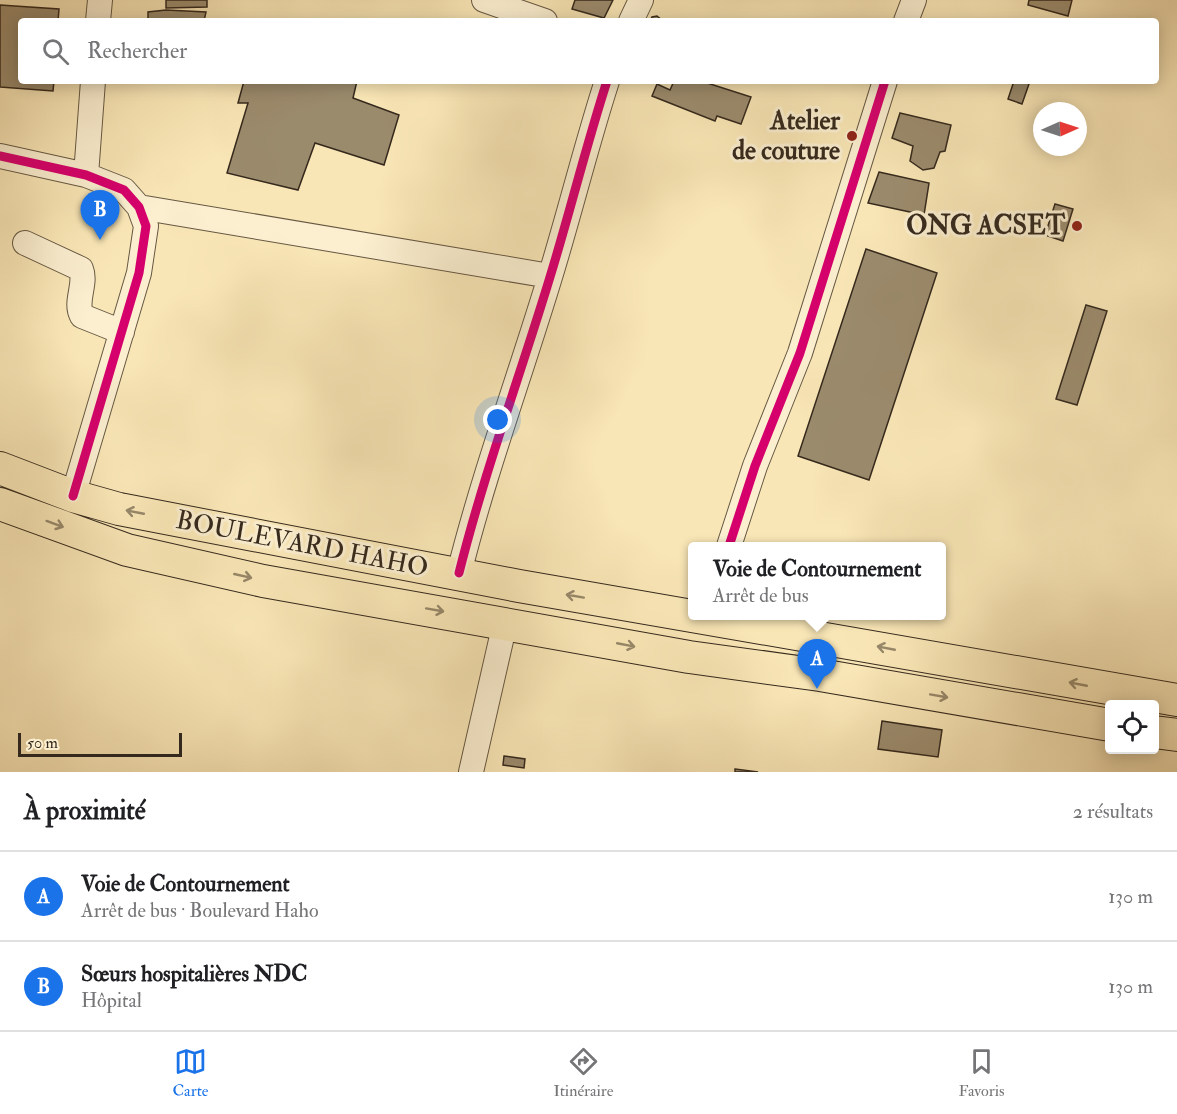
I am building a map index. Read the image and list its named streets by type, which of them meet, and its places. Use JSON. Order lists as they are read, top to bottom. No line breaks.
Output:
{"streets":{"main road":["BOULEVARD HAHO"]},"places":["Atelier de couture","ONG ACSET"],"scale_bar":"50 m","north":"right","page":{"search":"Rechercher","pins":["B","A"],"popup":["Voie de Contournement","Arrêt de bus"],"scale":"50 m","heading":["À proximité","2 résultats"],"list":[{"mark":"A","name":"Voie de Contournement","note":"Arrêt de bus · Boulevard Haho","value":"130 m"},{"mark":"B","name":"Sœurs hospitalières NDC","note":"Hôpital","value":"130 m"}],"nav":["Carte","Itinéraire","Favoris"]}}
